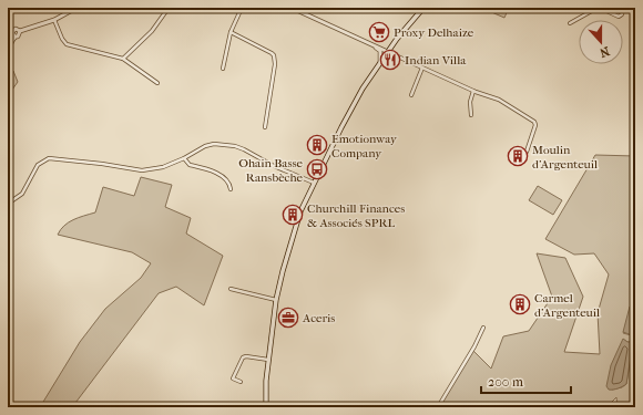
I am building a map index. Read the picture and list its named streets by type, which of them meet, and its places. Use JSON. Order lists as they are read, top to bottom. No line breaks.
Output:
{"places":{"supermarket":["Proxy Delhaize"],"restaurant":["Indian Villa"],"building":["Emotionway Company","Moulin d'Argenteuil","Churchill Finances & Associés SPRL","Carmel d'Argenteuil"],"bus stop":["Ohain Basse Ransbèche"],"office":["Aceris"]},"scale_bar":"200 m","north":"bottom"}
